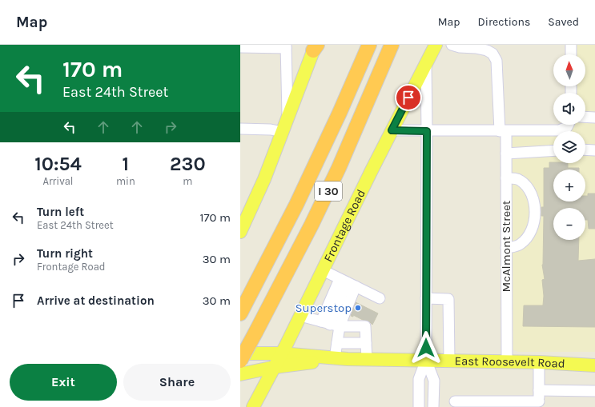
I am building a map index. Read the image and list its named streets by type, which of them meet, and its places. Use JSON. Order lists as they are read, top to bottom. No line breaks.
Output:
{"streets":{"highway":["I 30"],"main road":["Frontage Road","East Roosevelt Road"],"street":["McAlmont Street"]},"crossings":[["Frontage Road","East Roosevelt Road"],["McAlmont Street","East Roosevelt Road"]],"places":["Superstop"],"north":"top","page":{"header":"Map","nav":["Map","Directions","Saved"],"turn":["170 m","East 24th Street"],"map_buttons":["+","−"],"eta":["10:54","Arrival","1","min","230","m"],"list":[{"name":"Turn left","note":"East 24th Street","value":"170 m"},{"name":"Turn right","note":"Frontage Road","value":"30 m"},{"name":"Arrive at destination","value":"30 m"}],"buttons":["Exit","Share"]}}
